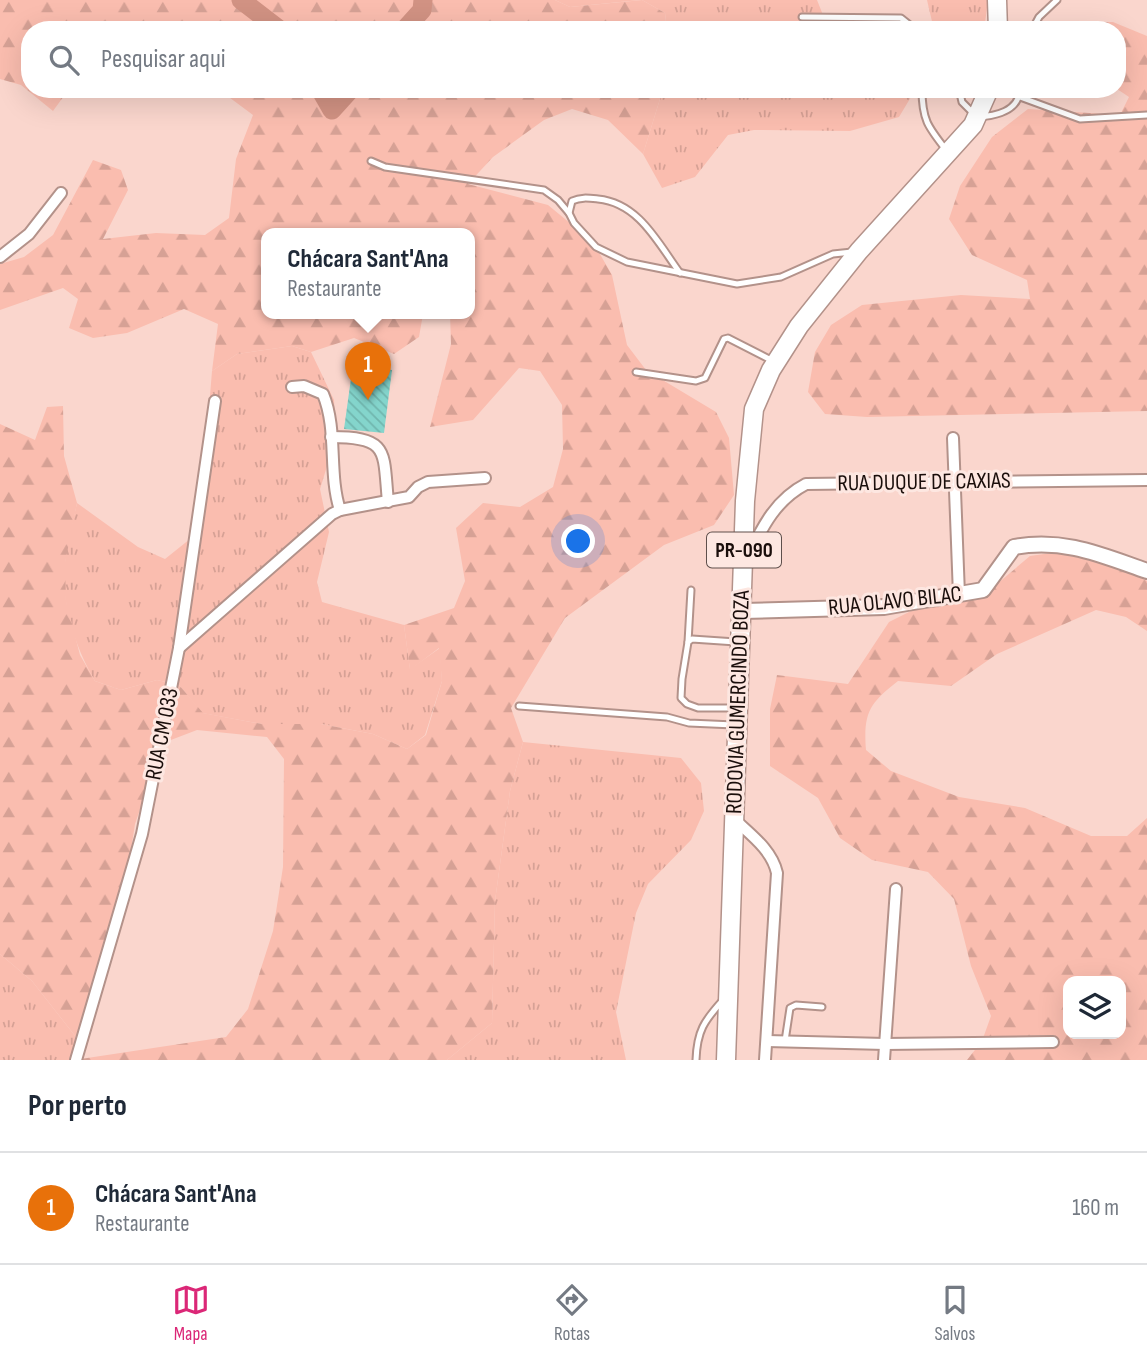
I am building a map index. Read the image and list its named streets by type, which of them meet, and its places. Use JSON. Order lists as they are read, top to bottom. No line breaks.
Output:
{"streets":{"main road":["PR-090","RODOVIA GUMERCINDO BOZA"],"street":["RUA DUQUE DE CAXIAS","RUA OLAVO BILAC","RUA CM 033"]},"crossings":[["RUA DUQUE DE CAXIAS","RODOVIA GUMERCINDO BOZA"],["RUA OLAVO BILAC","RODOVIA GUMERCINDO BOZA"]],"page":{"search":"Pesquisar aqui","popup":["Chácara Sant'Ana","Restaurante"],"pins":"1","heading":"Por perto","list":[{"mark":"1","name":"Chácara Sant'Ana","note":"Restaurante","value":"160 m"}],"nav":["Mapa","Rotas","Salvos"]}}
